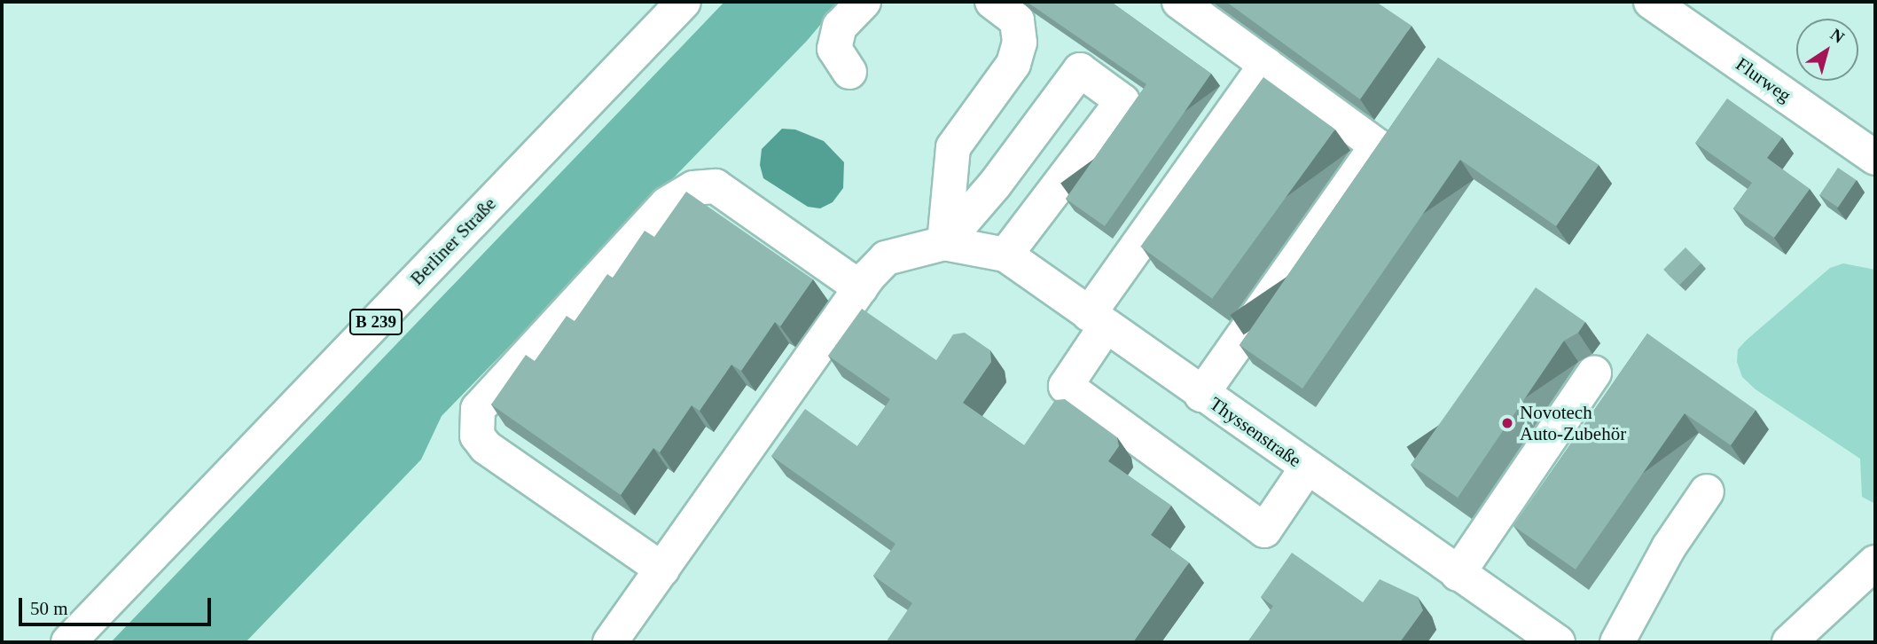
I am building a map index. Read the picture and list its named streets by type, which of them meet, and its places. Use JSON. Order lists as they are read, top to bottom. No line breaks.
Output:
{"streets":{"street":["Flurweg","Berliner Straße","B 239","Thyssenstraße"]},"places":["Novotech Auto-Zubehör"],"scale_bar":"50 m","north":"top right"}
